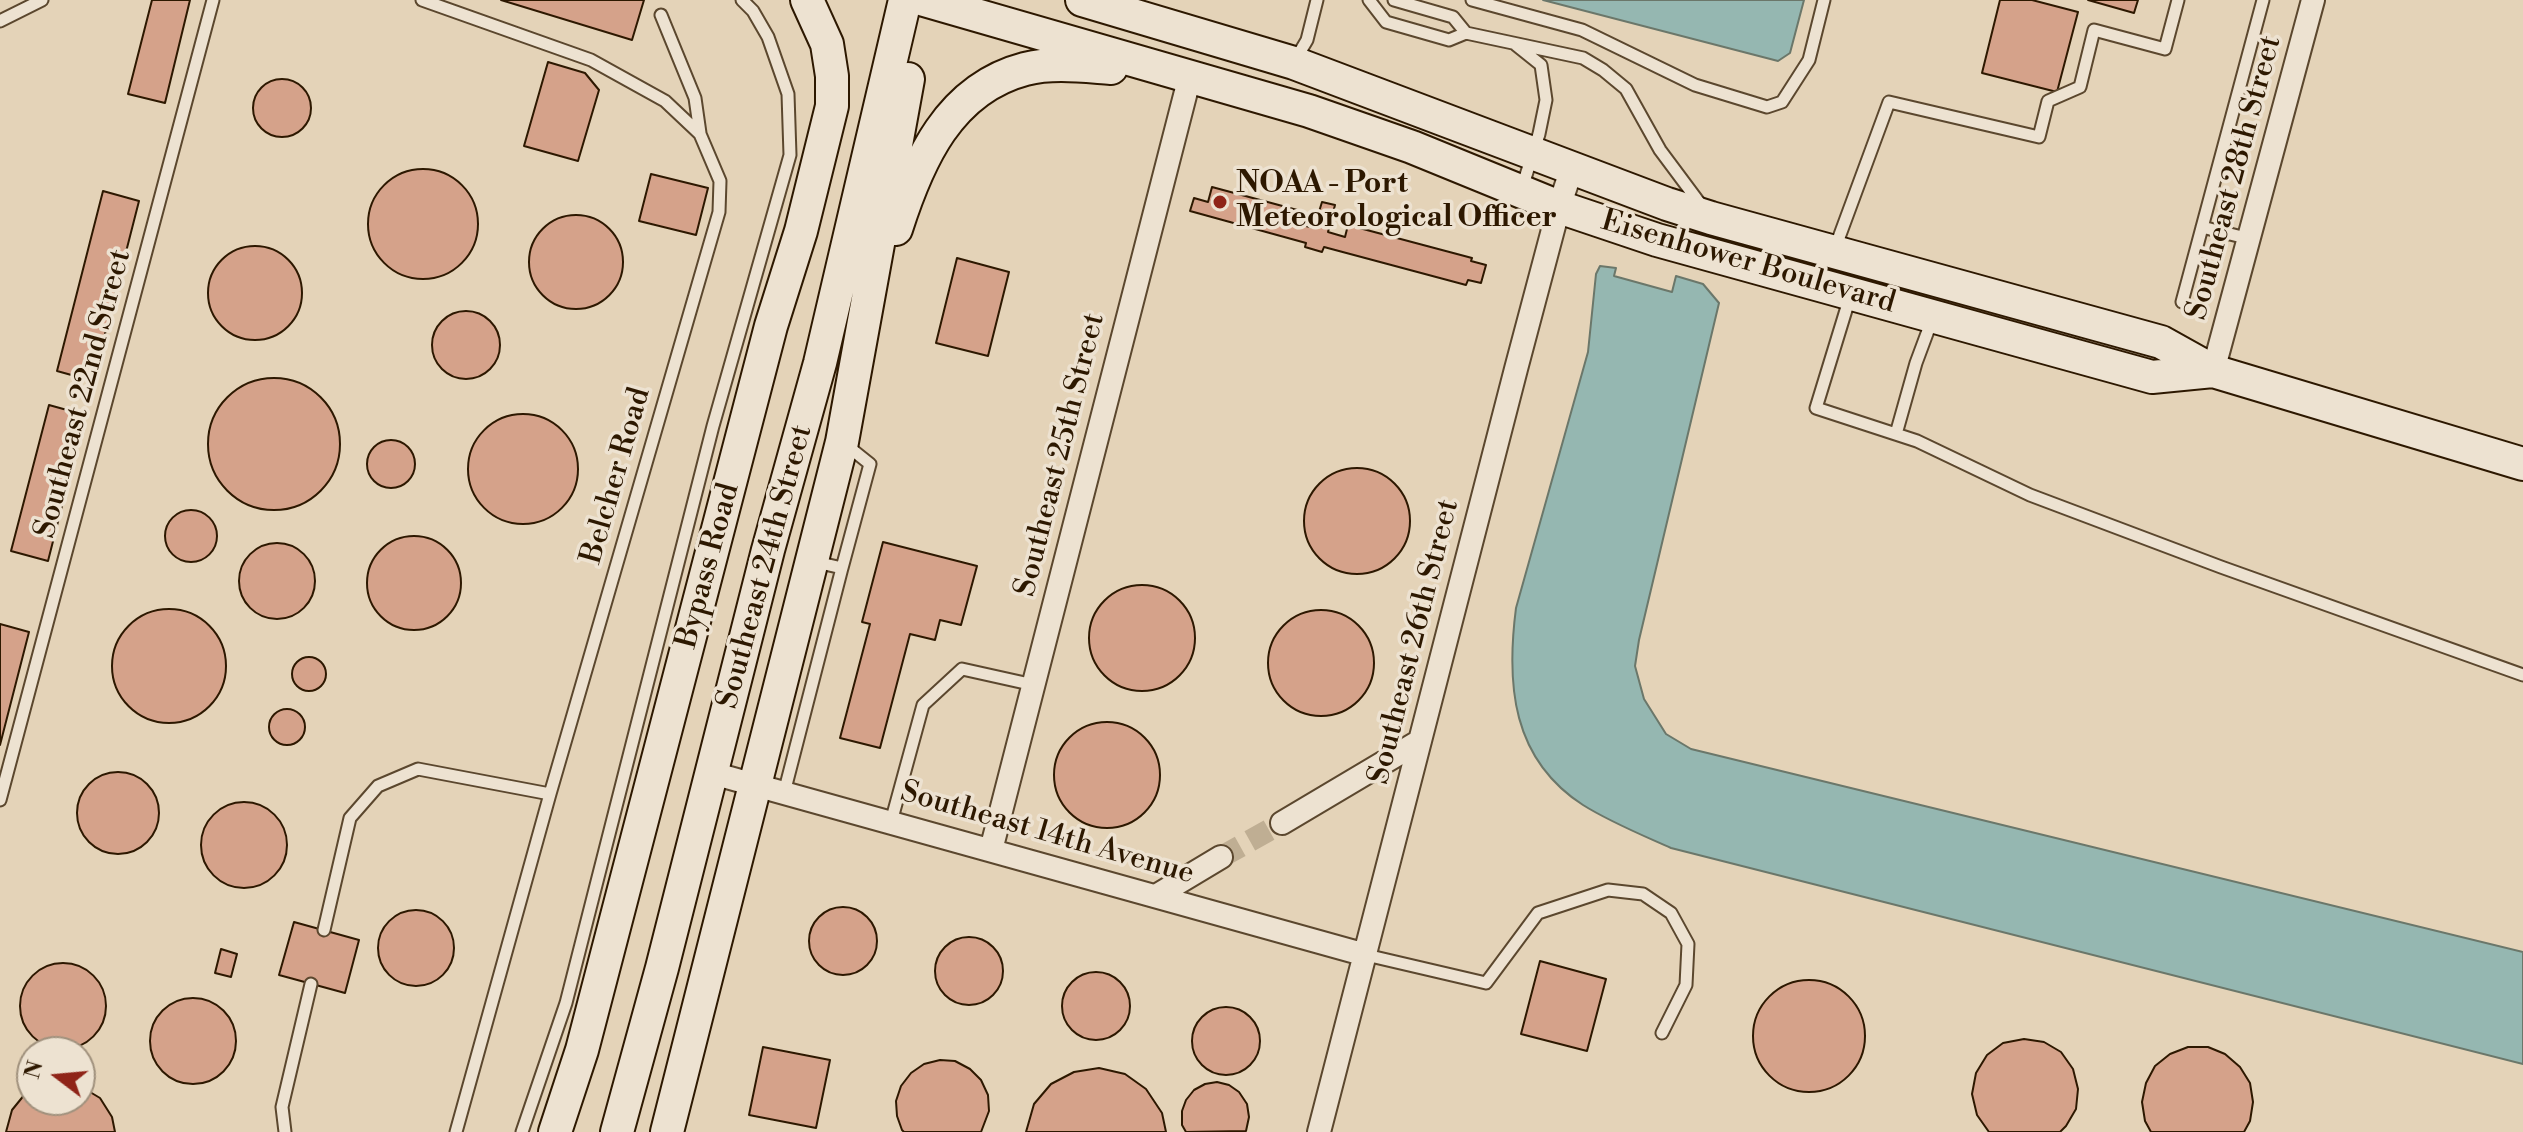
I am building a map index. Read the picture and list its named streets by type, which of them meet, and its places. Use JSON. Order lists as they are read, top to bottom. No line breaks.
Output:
{"streets":{"street":["Southeast 28th Street","Eisenhower Boulevard","Southeast 25th Street","Bypass Road","Southeast 24th Street","Southeast 26th Street","Southeast 14th Avenue"],"lane":["Southeast 22nd Street","Belcher Road"]},"crossings":[["Southeast 28th Street","Eisenhower Boulevard"],["Eisenhower Boulevard","Southeast 25th Street"],["Eisenhower Boulevard","Southeast 24th Street"],["Eisenhower Boulevard","Southeast 26th Street"],["Southeast 25th Street","Southeast 14th Avenue"],["Southeast 24th Street","Southeast 14th Avenue"],["Southeast 26th Street","Southeast 14th Avenue"]],"places":["NOAA - Port Meteorological Officer"],"north":"left"}
